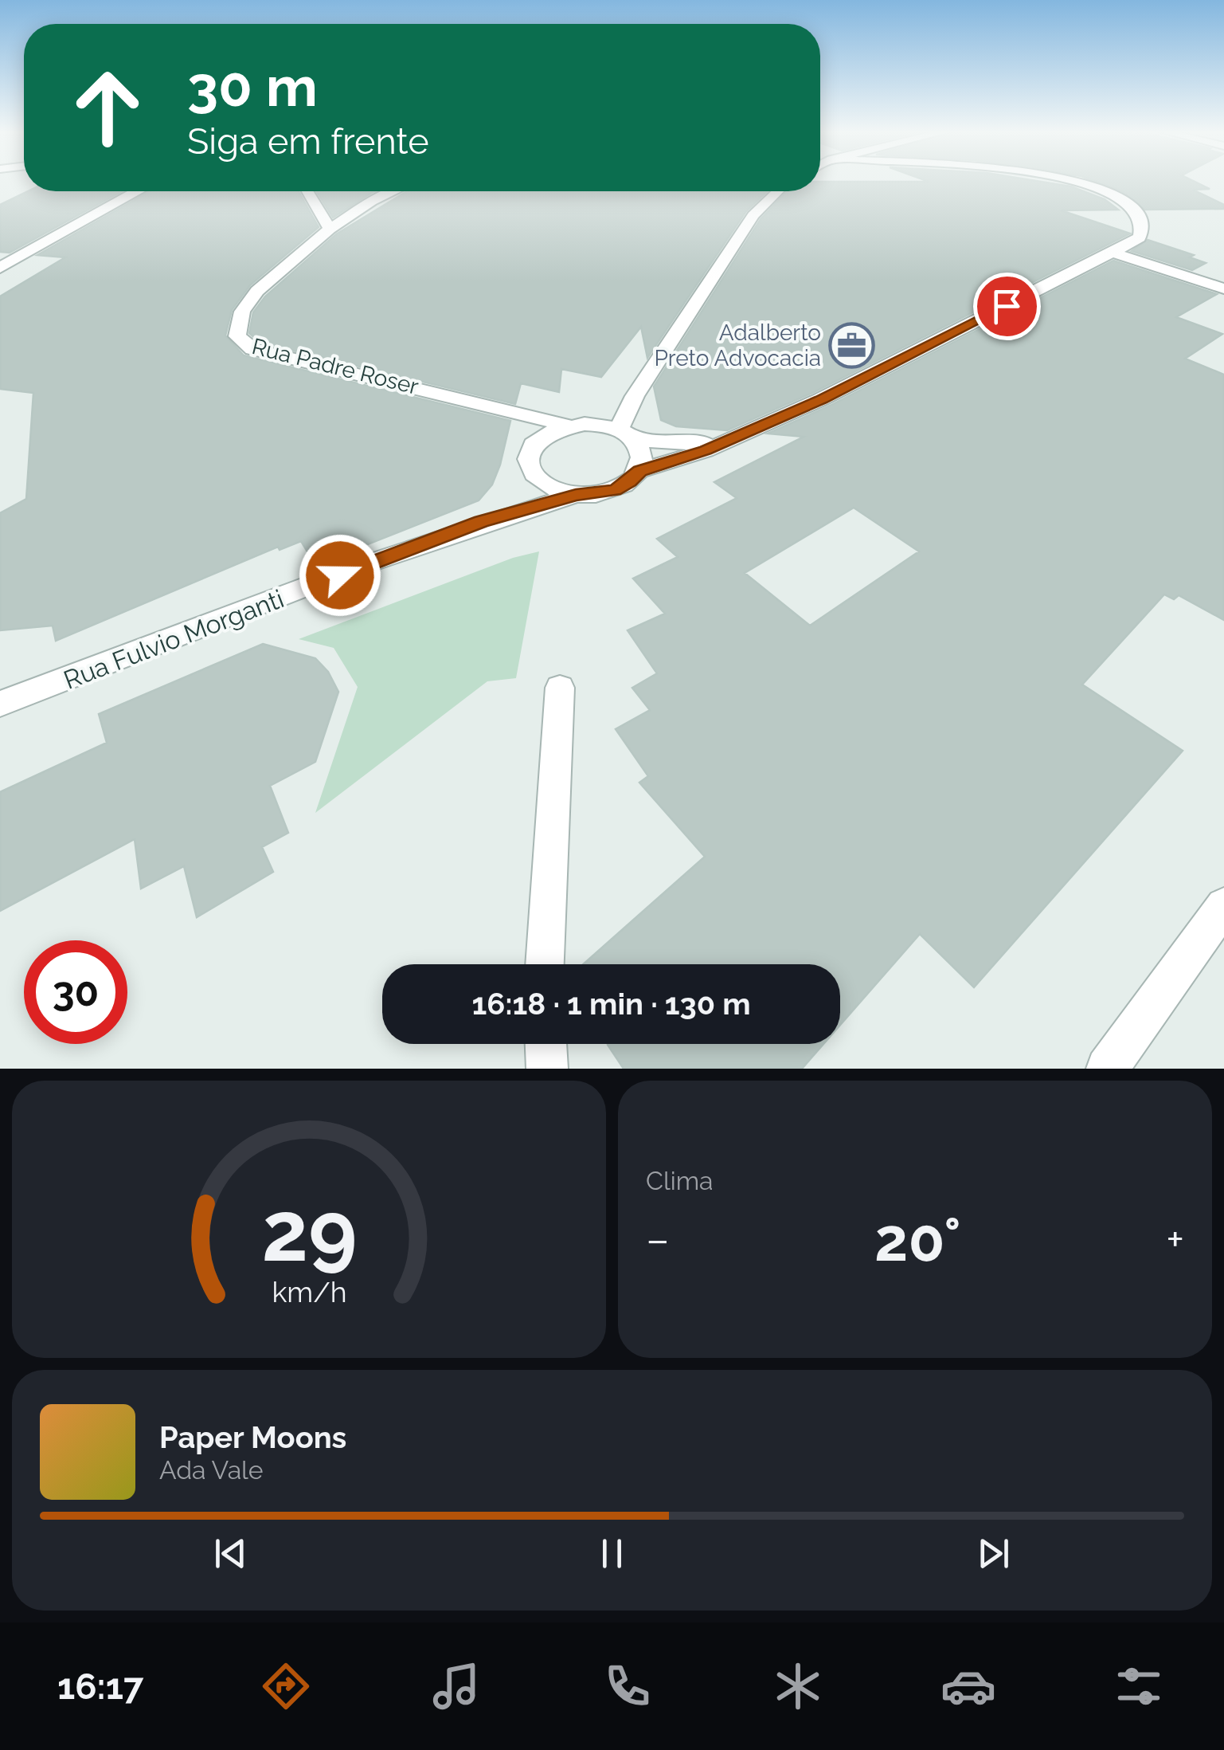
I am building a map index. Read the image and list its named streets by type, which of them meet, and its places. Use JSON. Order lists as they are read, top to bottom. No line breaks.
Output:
{"streets":{"street":["Rua Padre Roser","Rua Fulvio Morganti"]},"crossings":[["Rua Padre Roser","Rua Fulvio Morganti"]],"places":{"office":["Adalberto Preto Advocacia"]},"page":{"turn":["30 m","Siga em frente"],"limit":"30","trip":"16:18 · 1 min · 130 m","tile":"Clima","heat":["−","20°","+"],"song":["Paper Moons","Ada Vale"],"tabs":"16:17","gauge":["29","km/h"]}}
